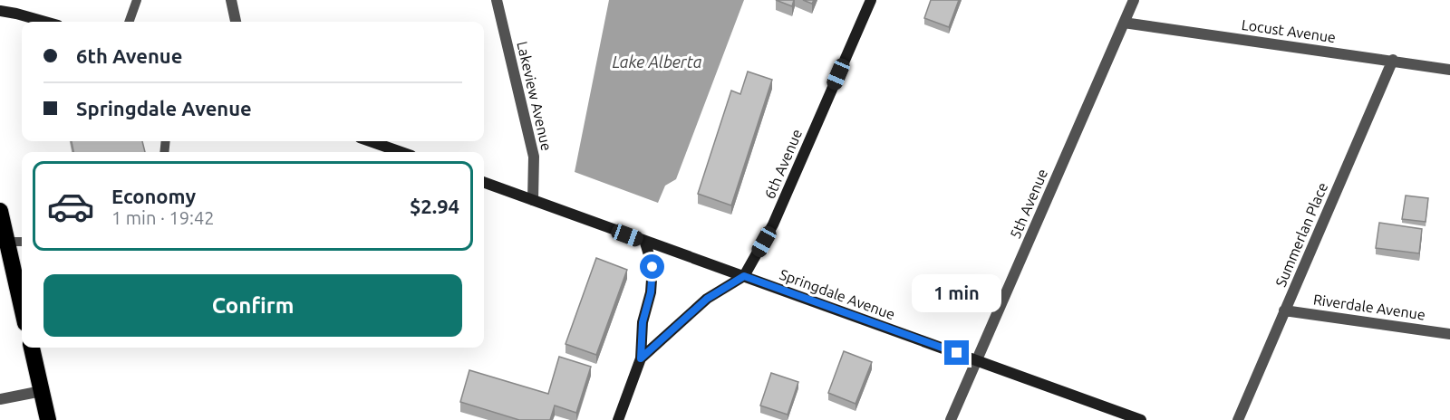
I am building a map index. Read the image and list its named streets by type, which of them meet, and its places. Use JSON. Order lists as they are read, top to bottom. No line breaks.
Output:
{"streets":{"street":["Locust Avenue","Lakeview Avenue","6th Avenue","5th Avenue","Summerlan Place","Springdale Avenue","Riverdale Avenue"]},"crossings":[["Locust Avenue","5th Avenue"],["Locust Avenue","Summerlan Place"],["Lakeview Avenue","Springdale Avenue"],["6th Avenue","Springdale Avenue"],["5th Avenue","Springdale Avenue"],["Summerlan Place","Riverdale Avenue"]],"water":["Lake Alberta"],"page":{"banner":["6th Avenue","Springdale Avenue"],"list":[{"name":"Economy","note":"1 min · 19:42","value":"$2.94"}],"buttons":"Confirm","bubble":"1 min"}}
